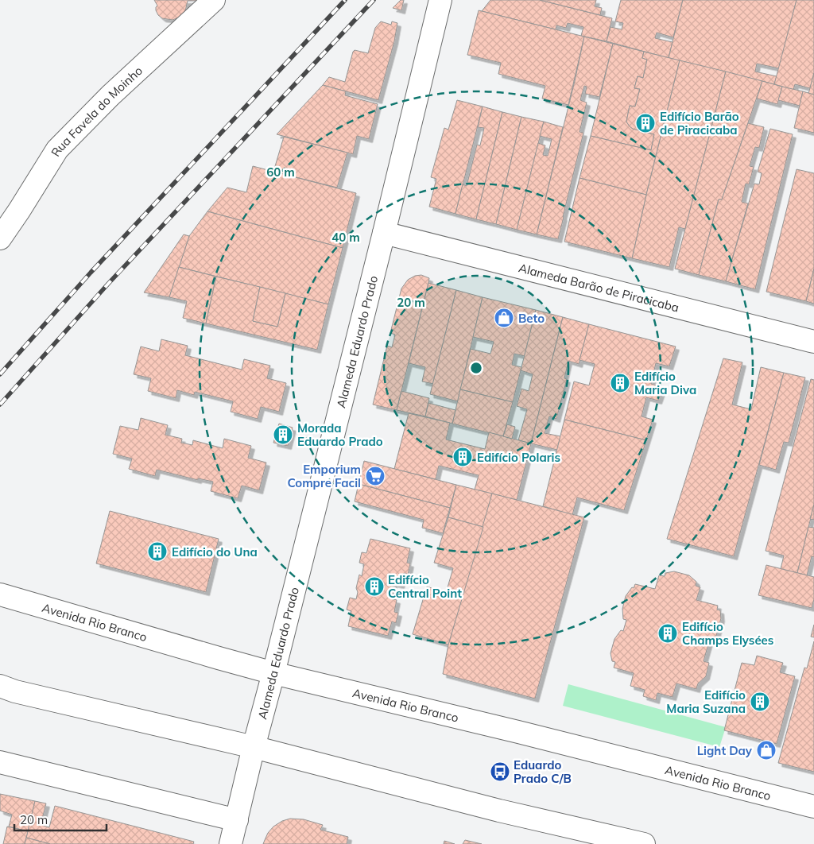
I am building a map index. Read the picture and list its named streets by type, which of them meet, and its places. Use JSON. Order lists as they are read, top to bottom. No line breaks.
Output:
{"streets":{"street":["Rua Favela do Moinho","Alameda Barão de Piracicaba","Alameda Eduardo Prado","Avenida Rio Branco"]},"crossings":[["Alameda Barão de Piracicaba","Alameda Eduardo Prado"],["Alameda Eduardo Prado","Avenida Rio Branco"]],"places":{"building":["Edifício Barão de Piracicaba","Edifício Maria Diva","Morada Eduardo Prado","Edifício Polaris","Edifício do Una","Edifício Central Point","Edifício Champs Elysées","Edifício Maria Suzana"],"shop":["Beto","Light Day"],"supermarket":["Emporium Compre Facil"],"bus stop":["Eduardo Prado C/B"]},"scale_bar":"20 m","rings":["60 m","40 m","20 m"]}
